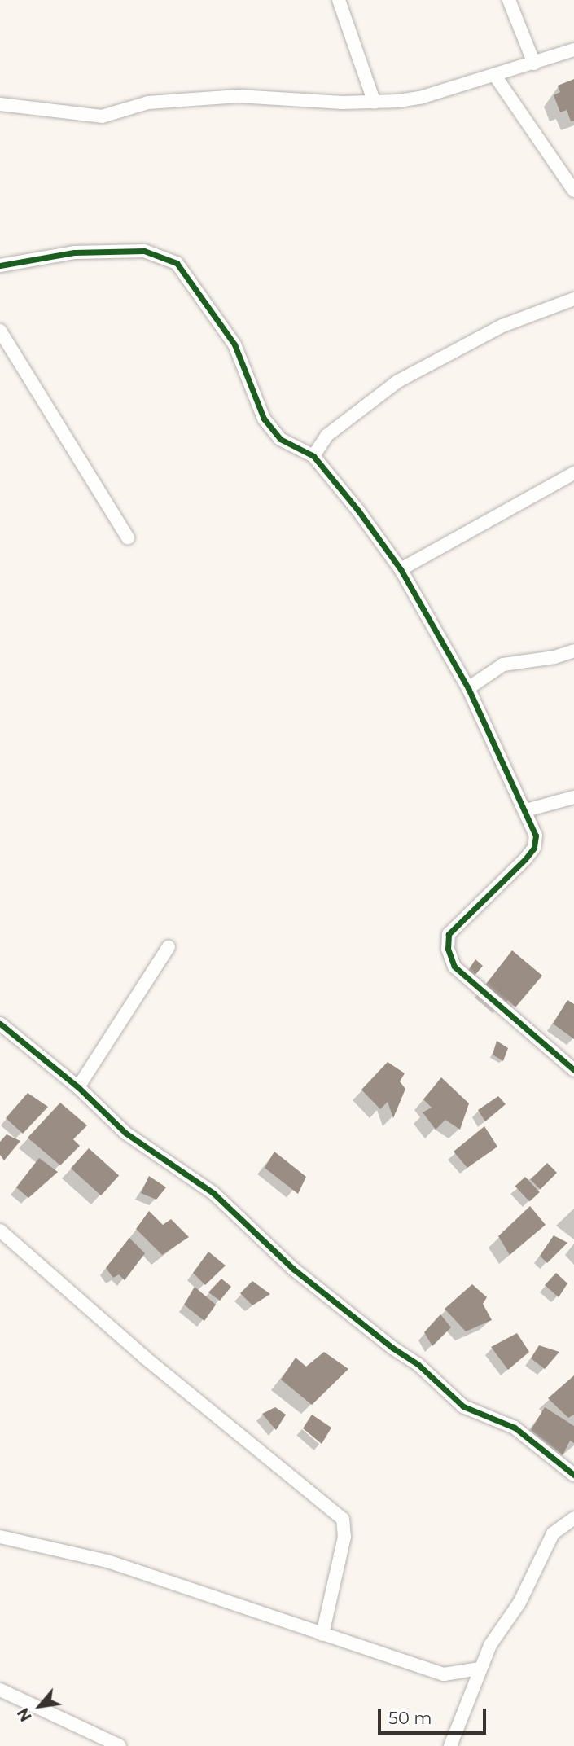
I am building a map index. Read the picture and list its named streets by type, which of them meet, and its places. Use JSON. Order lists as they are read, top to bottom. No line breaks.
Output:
{"scale_bar":"50 m","north":"bottom left"}
